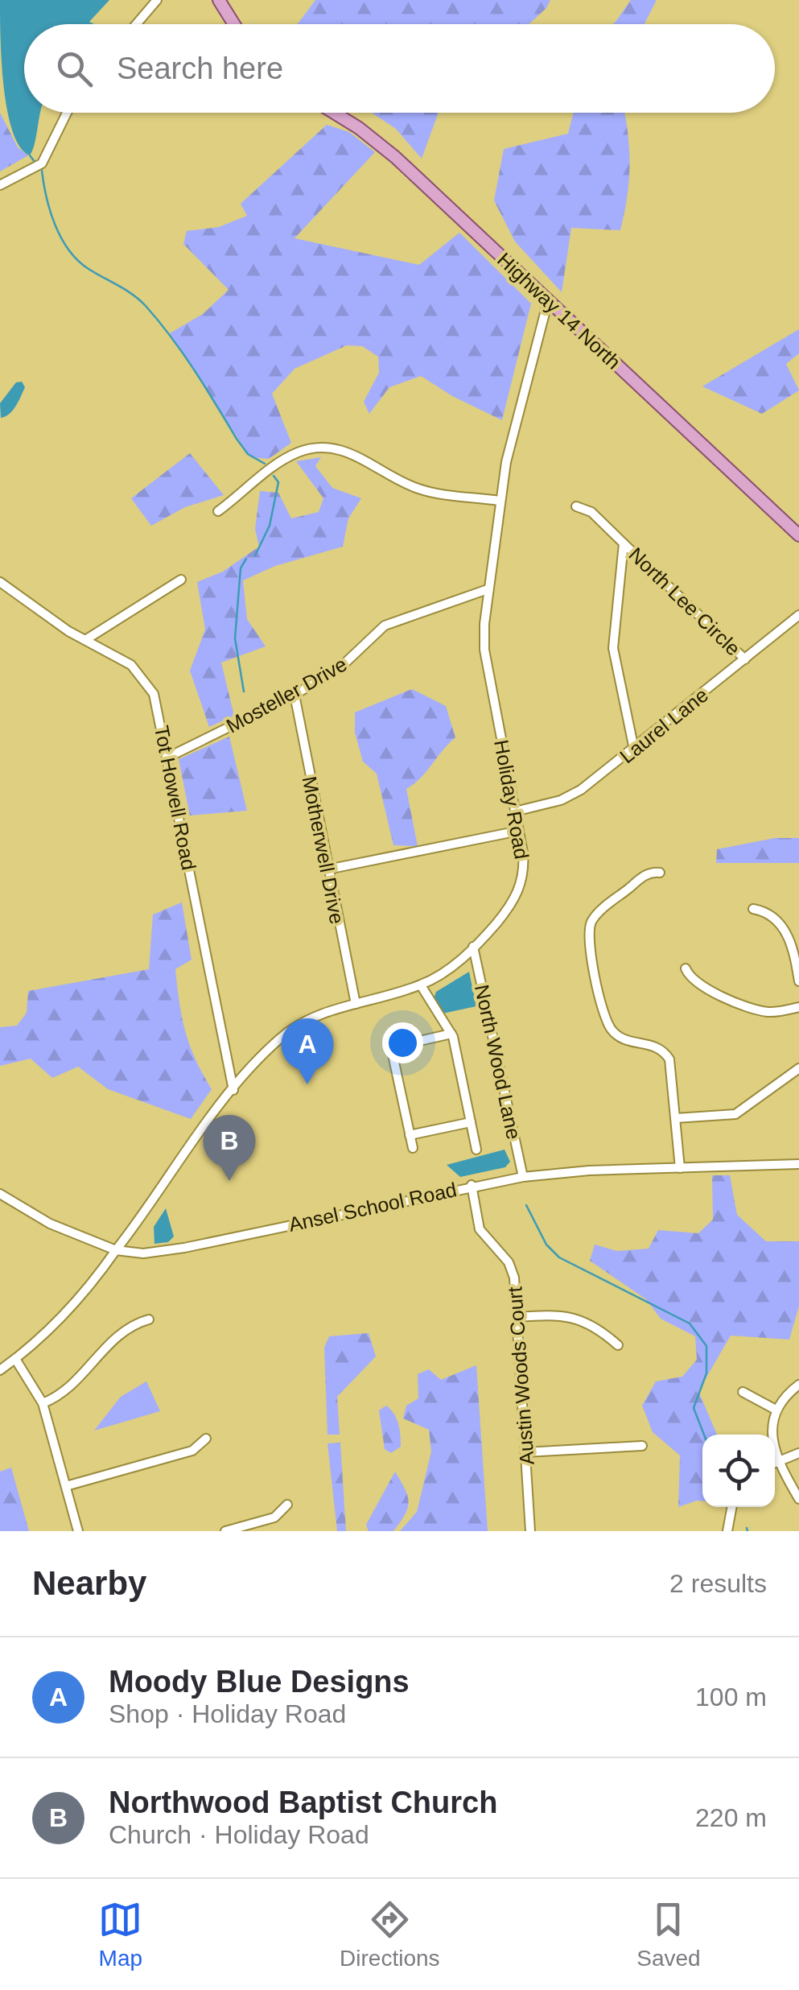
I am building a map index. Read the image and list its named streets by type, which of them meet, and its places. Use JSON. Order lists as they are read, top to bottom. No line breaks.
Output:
{"streets":{"main road":["Highway 14 North"],"street":["North Lee Circle","Mosteller Drive","Laurel Lane","Tot Howell Road","Holiday Road","Motherwell Drive","North Wood Lane","Ansel School Road","Austin Woods Court"]},"crossings":[["Highway 14 North","Holiday Road"],["North Lee Circle","Laurel Lane"],["Mosteller Drive","Tot Howell Road"],["Mosteller Drive","Holiday Road"],["Mosteller Drive","Motherwell Drive"],["Laurel Lane","Holiday Road"],["Tot Howell Road","Holiday Road"],["Holiday Road","Motherwell Drive"],["Holiday Road","North Wood Lane"],["Holiday Road","Ansel School Road"],["North Wood Lane","Ansel School Road"],["Ansel School Road","Austin Woods Court"]],"page":{"search":"Search here","pins":["A","B"],"heading":["Nearby","2 results"],"list":[{"mark":"A","name":"Moody Blue Designs","note":"Shop · Holiday Road","value":"100 m"},{"mark":"B","name":"Northwood Baptist Church","note":"Church · Holiday Road","value":"220 m"}],"nav":["Map","Directions","Saved"]}}
